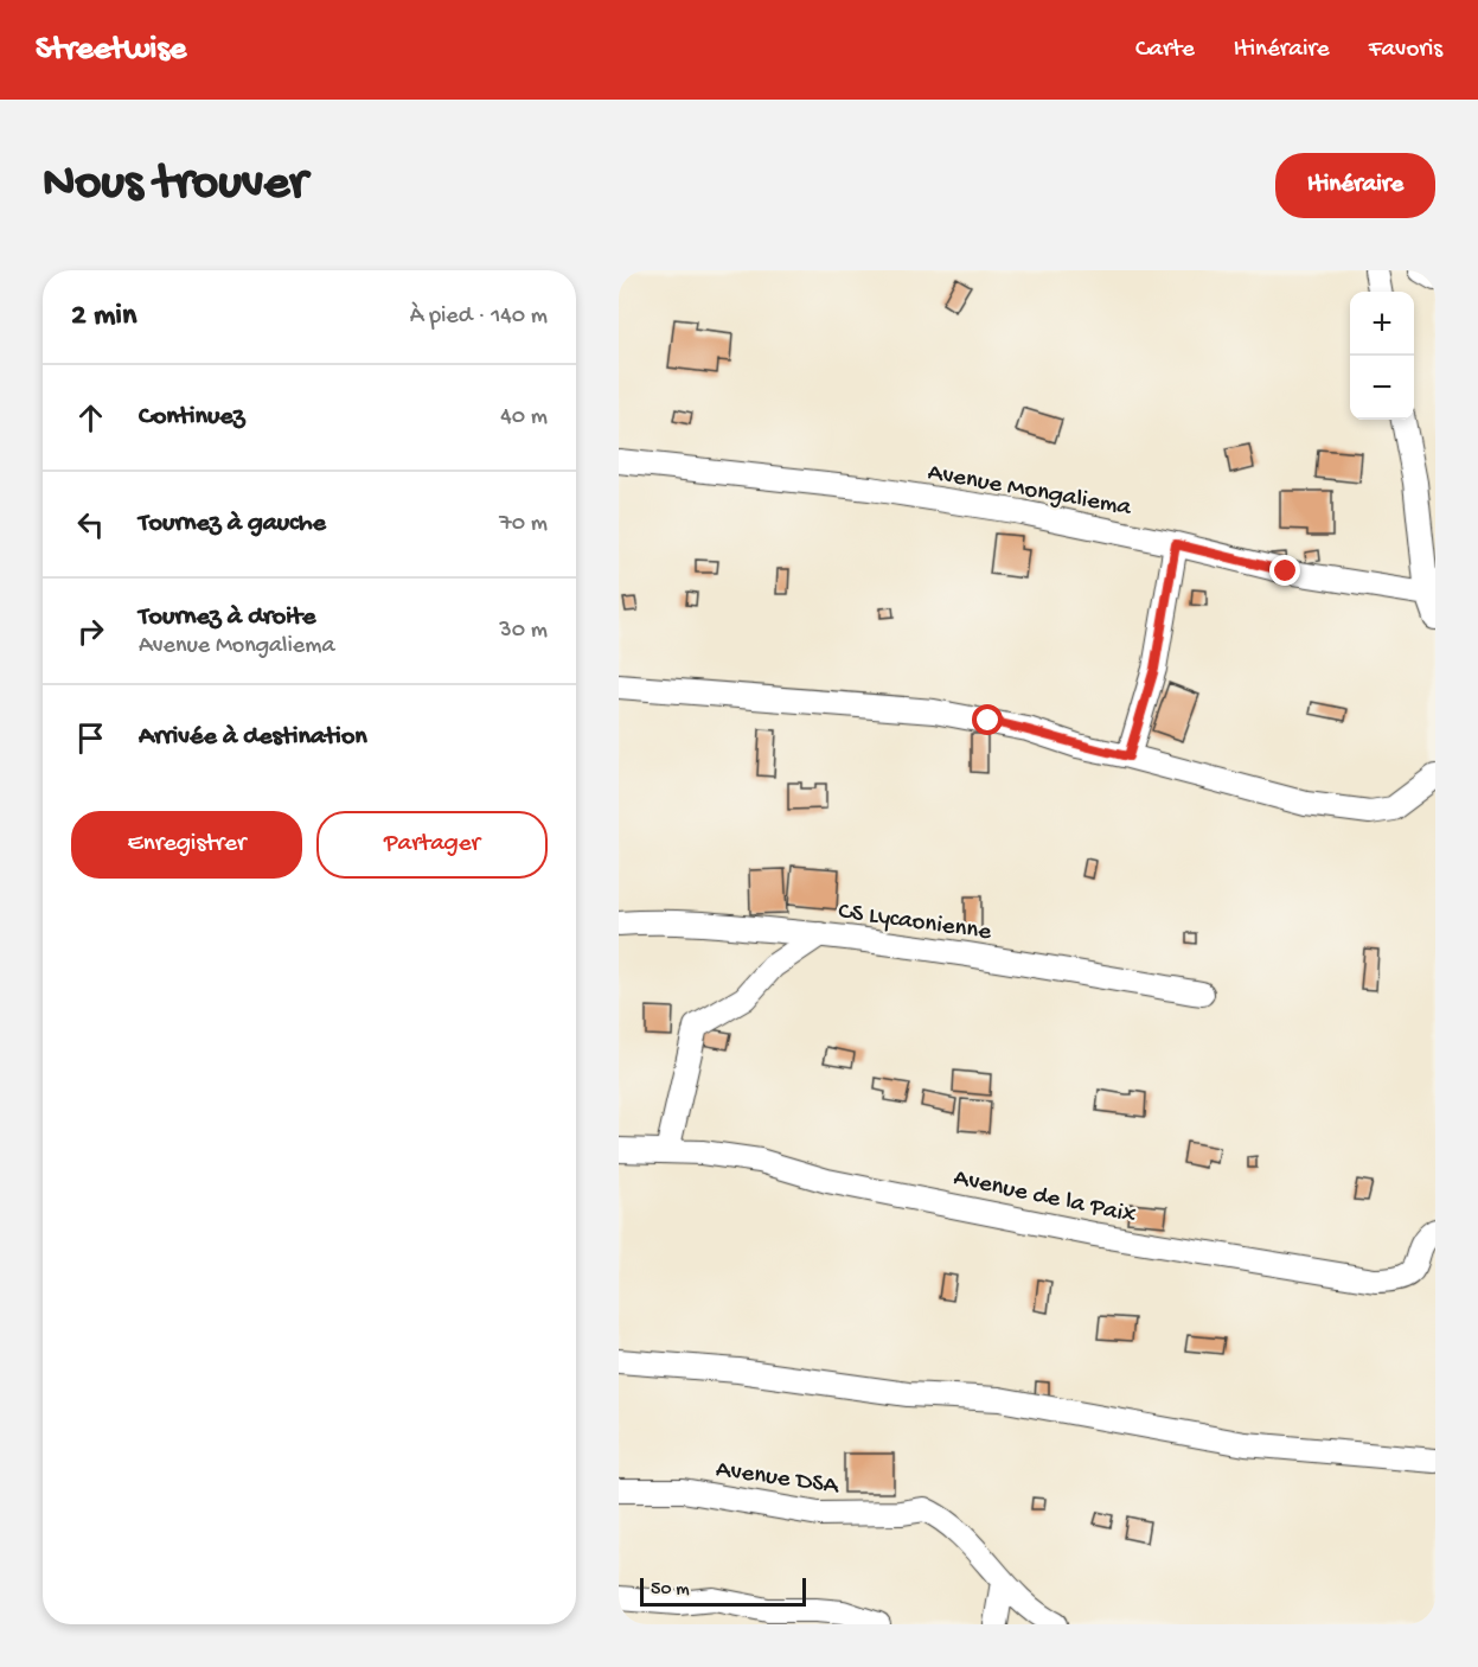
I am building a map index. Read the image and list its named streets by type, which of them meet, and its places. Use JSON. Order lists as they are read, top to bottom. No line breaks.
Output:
{"streets":{"street":["Avenue Mongaliema","CS Lycaonienne","Avenue de la Paix","Avenue DSA"]},"scale_bar":"50 m","page":{"header":"Streetwise","nav":["Carte","Itinéraire","Favoris"],"buttons":["Itinéraire",["Enregistrer","Partager"]],"title":"Nous trouver","heading":["2 min","À pied · 140 m"],"map_buttons":["+","−"],"list":[["Continuez","40 m"],["Tournez à gauche","70 m"],["Tournez à droite","Avenue Mongaliema","30 m"],"Arrivée à destination"],"scale":"50 m"}}
